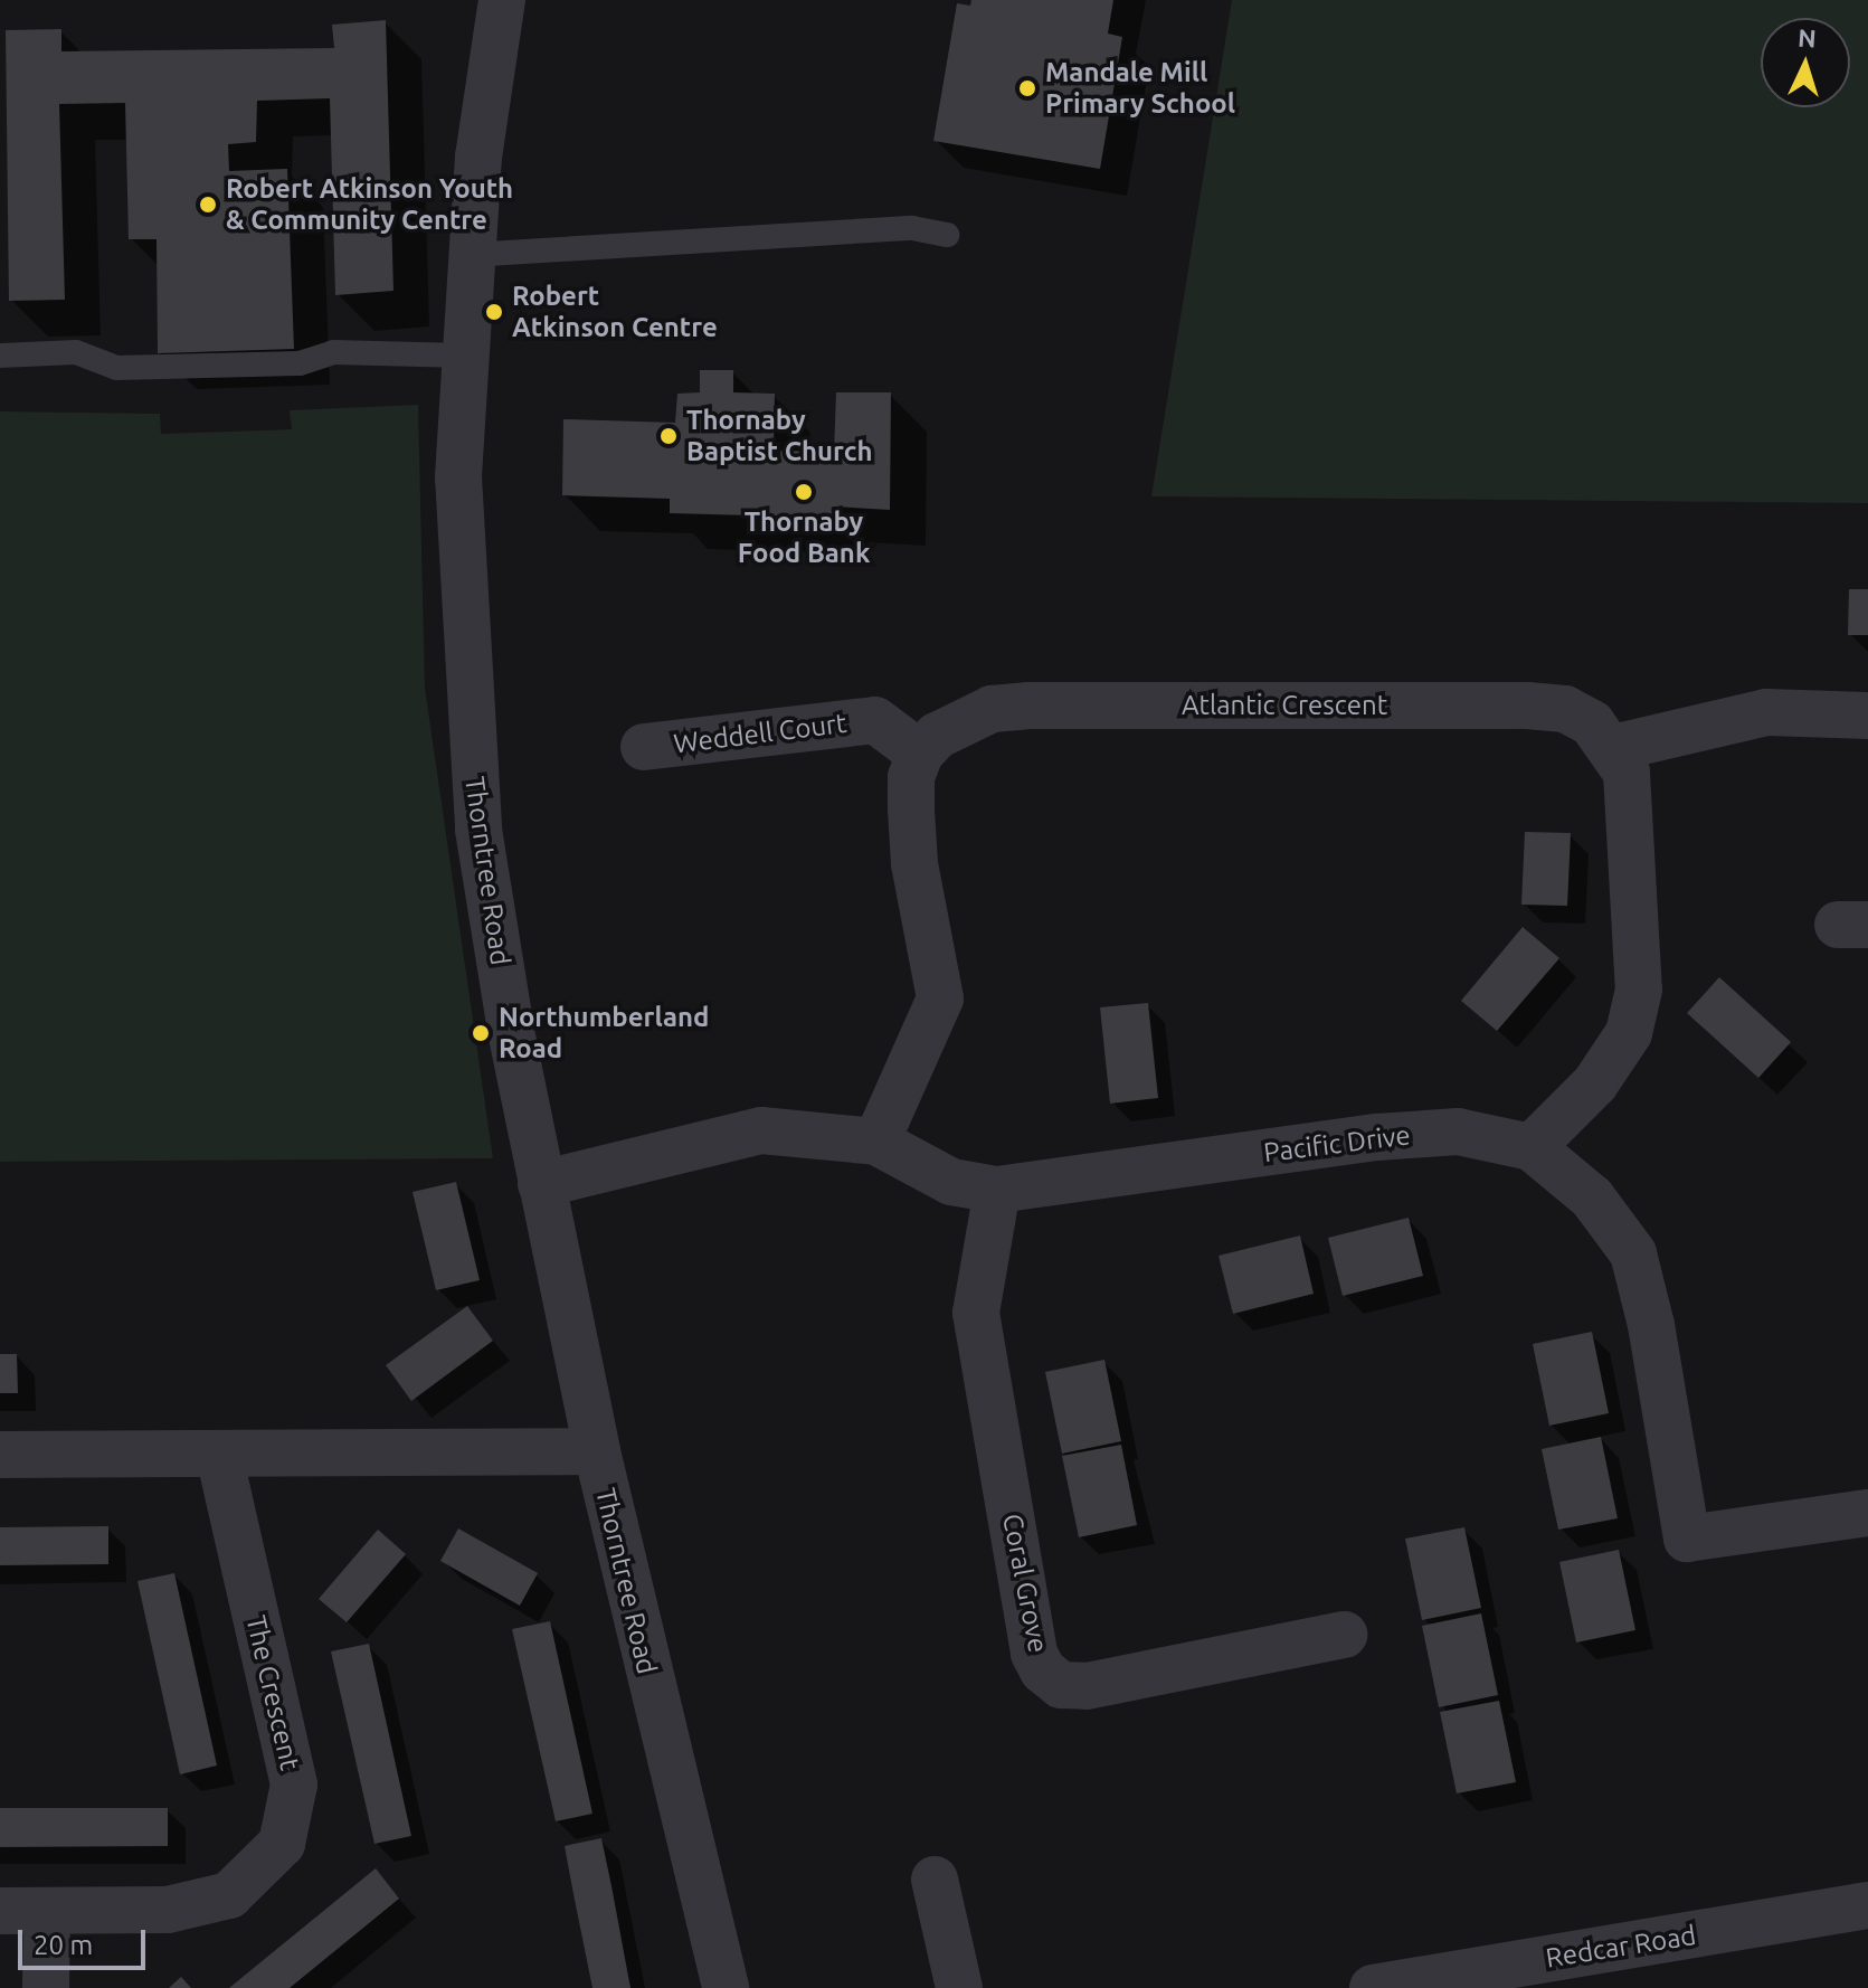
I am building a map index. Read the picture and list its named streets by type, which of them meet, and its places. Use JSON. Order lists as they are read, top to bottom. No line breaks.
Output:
{"streets":{"street":["Atlantic Crescent","Weddell Court","Thorntree Road","Pacific Drive","Coral Grove","The Crescent","Redcar Road"]},"crossings":[["Atlantic Crescent","Weddell Court"],["Atlantic Crescent","Pacific Drive"],["Thorntree Road","Pacific Drive"],["Pacific Drive","Coral Grove"]],"places":["Mandale Mill Primary School","Robert Atkinson Youth & Community Centre","Robert Atkinson Centre","Thornaby Baptist Church","Thornaby Food Bank","Northumberland Road"],"scale_bar":"20 m","north":"top"}
